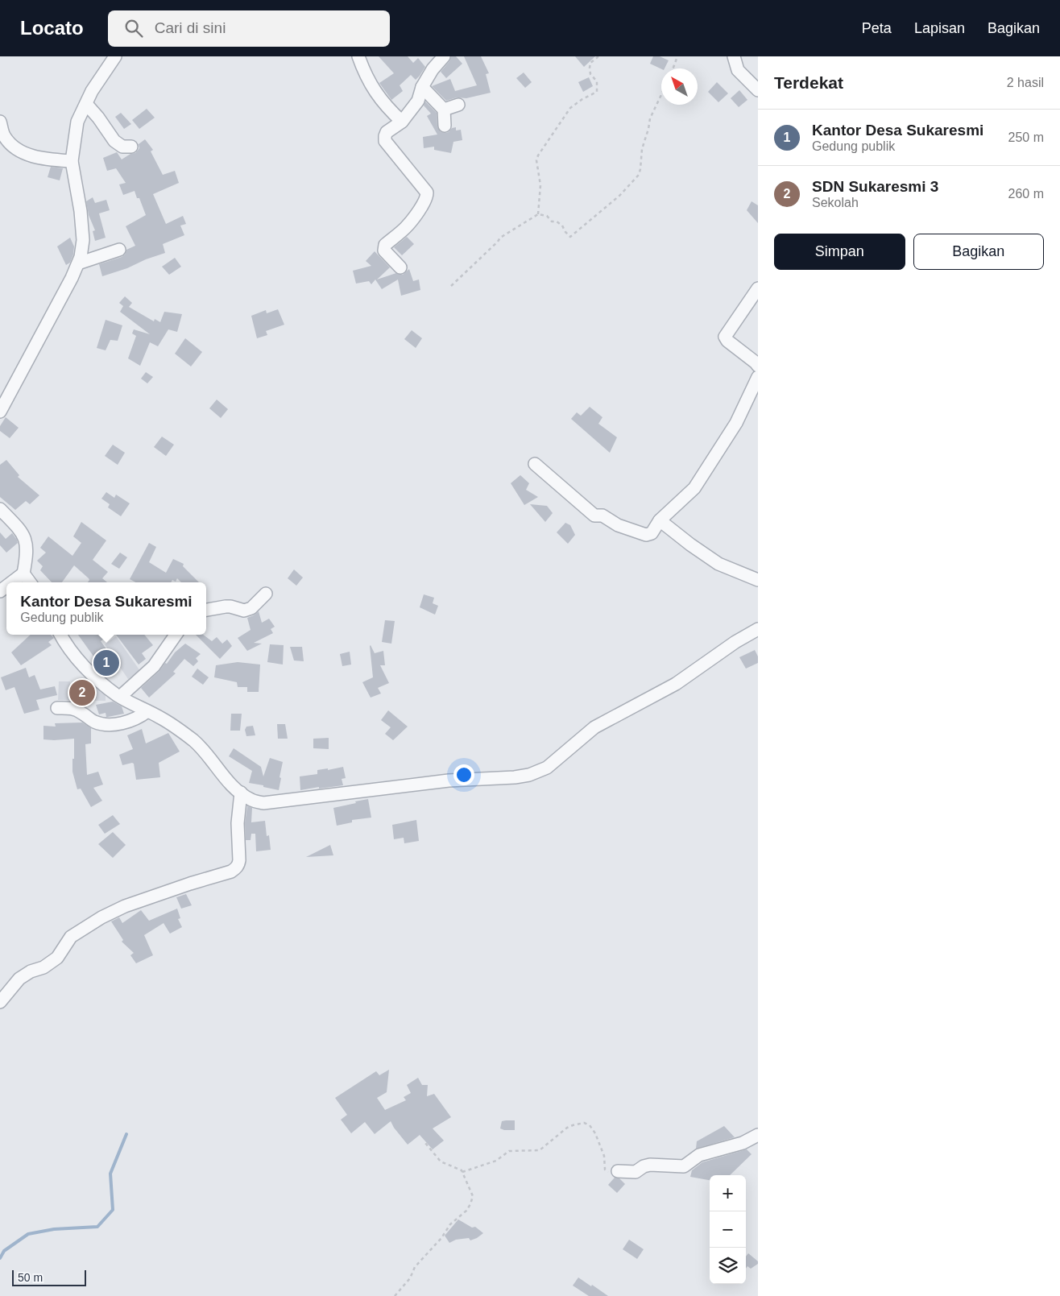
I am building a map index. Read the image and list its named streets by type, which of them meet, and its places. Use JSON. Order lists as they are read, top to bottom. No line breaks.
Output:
{"scale_bar":"50 m","north":"top left","page":{"header":"Locato","search":"Cari di sini","nav":["Peta","Lapisan","Bagikan"],"heading":["Terdekat","2 hasil"],"list":[{"mark":"1","name":"Kantor Desa Sukaresmi","note":"Gedung publik","value":"250 m"},{"mark":"2","name":"SDN Sukaresmi 3","note":"Sekolah","value":"260 m"}],"buttons":["Simpan","Bagikan"],"popup":["Kantor Desa Sukaresmi","Gedung publik"],"pins":["1","2"],"map_buttons":["+","−"],"scale":"50 m"}}
